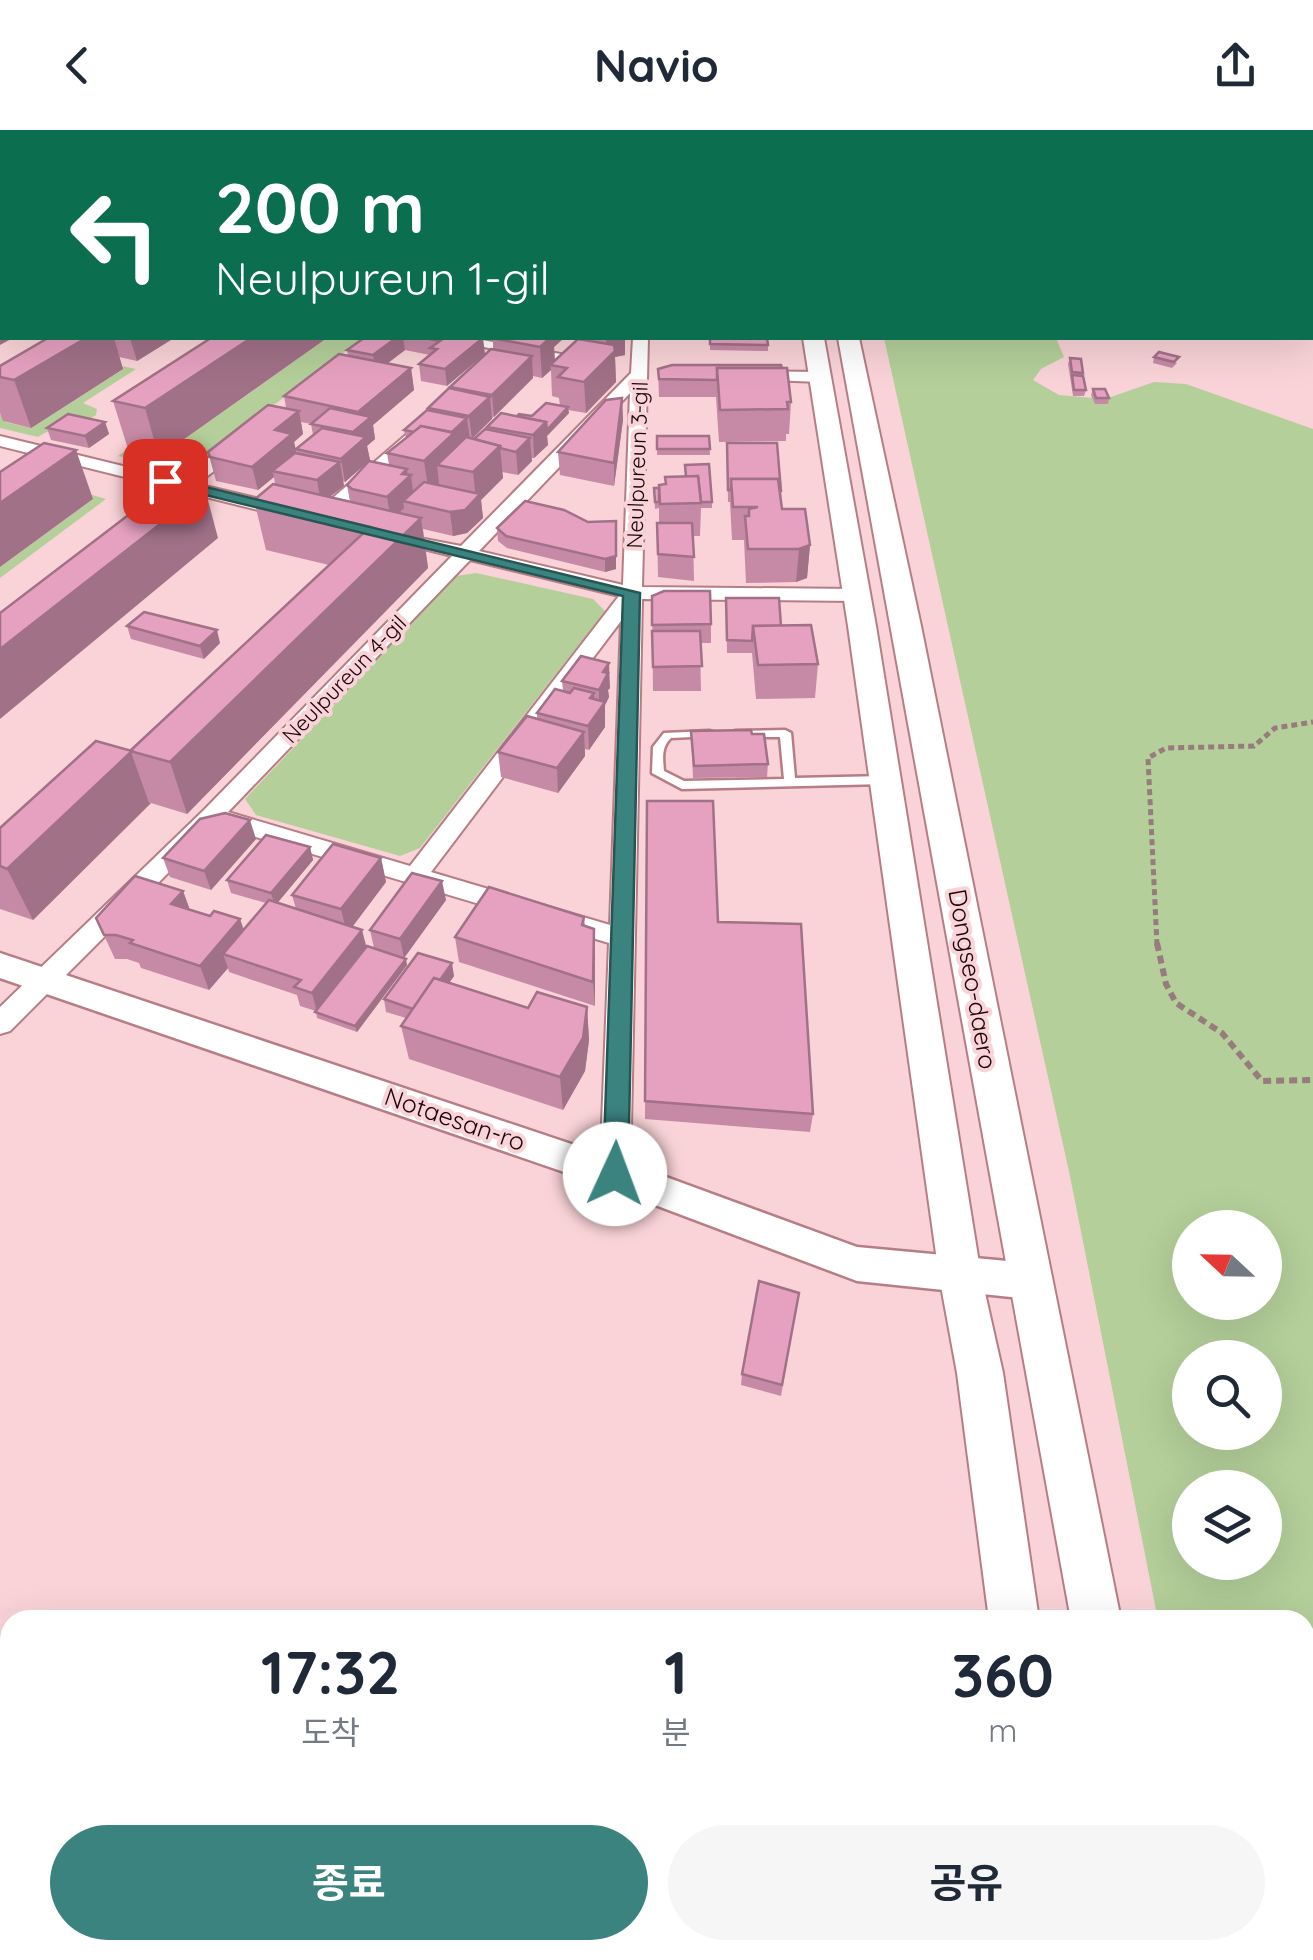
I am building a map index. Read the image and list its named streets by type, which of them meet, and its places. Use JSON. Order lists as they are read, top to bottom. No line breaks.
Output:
{"streets":{"main road":["Dongseo-daero"],"street":["Neulpureun 3-gil","Neulpureun 4-gil","Notaesan-ro"]},"crossings":[["Neulpureun 3-gil","Neulpureun 4-gil"],["Neulpureun 3-gil","Notaesan-ro"],["Neulpureun 4-gil","Notaesan-ro"],["Dongseo-daero","Notaesan-ro"]],"north":"left","page":{"header":"Navio","turn":["200 m","Neulpureun 1-gil"],"eta":["17:32","도착","1","분","360","m"],"buttons":["종료","공유"]}}
